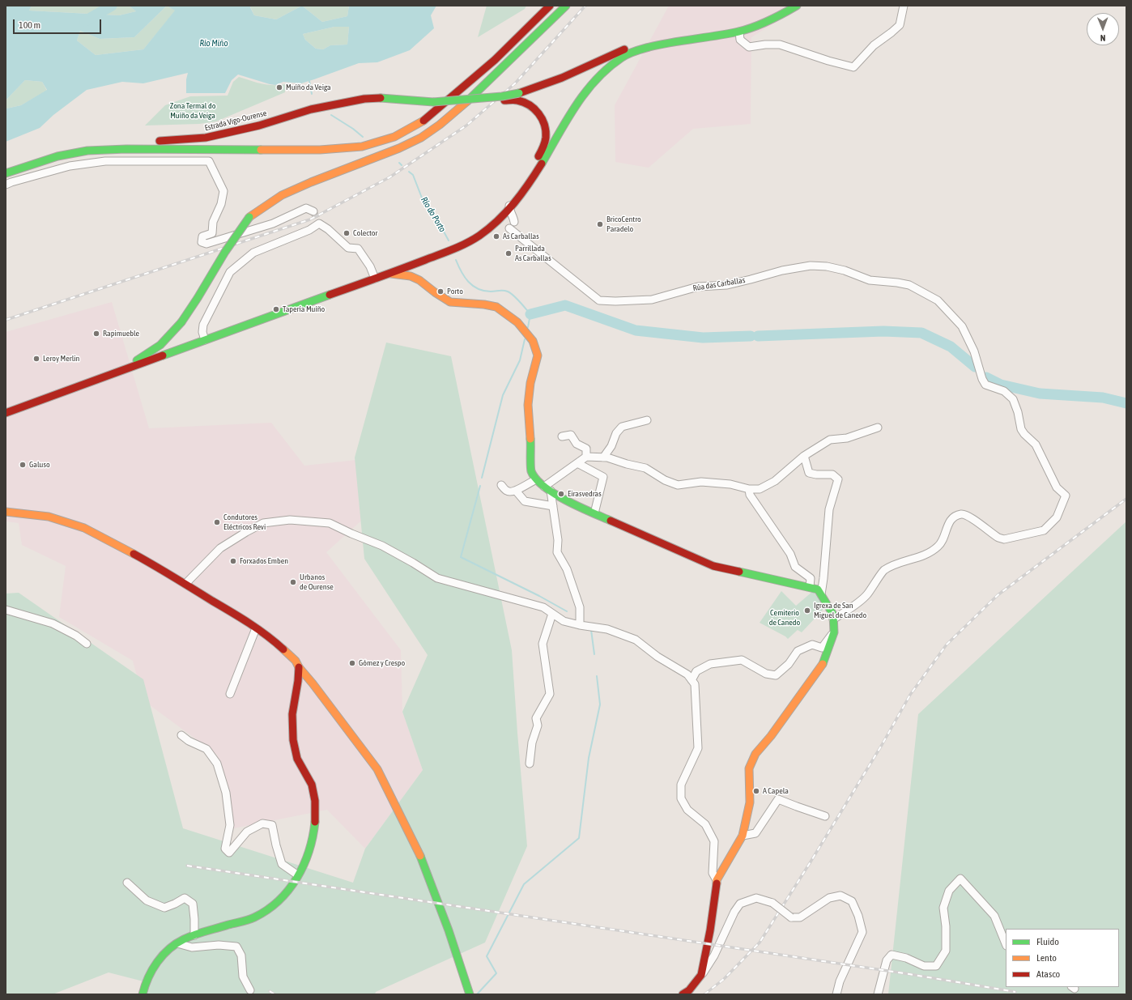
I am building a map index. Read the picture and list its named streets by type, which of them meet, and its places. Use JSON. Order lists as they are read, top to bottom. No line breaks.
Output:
{"streets":{"main road":["Estrada Vigo-Ourense"],"street":["Rúa das Carballas"]},"water":["Río Miño","Río do Porto"],"parks":["Zona Termal do Muíño da Veiga","Cemiterio de Canedo"],"places":["Muíño da Veiga","BricoCentro Paradelo","Colector","As Carballas","Parrillada As Carballas","Porto","Tapería Muíño","Rapimueble","Leroy Merlin","Galuso","Eirasvedras","Condutores Eléctricos Revi","Forxados Emben","Urbanos de Ourense","Igrexa de San Miguel de Canedo","Gómez y Crespo","A Capela"],"legend":["Fluido","Lento","Atasco"],"scale_bar":"100 m","north":"bottom"}
